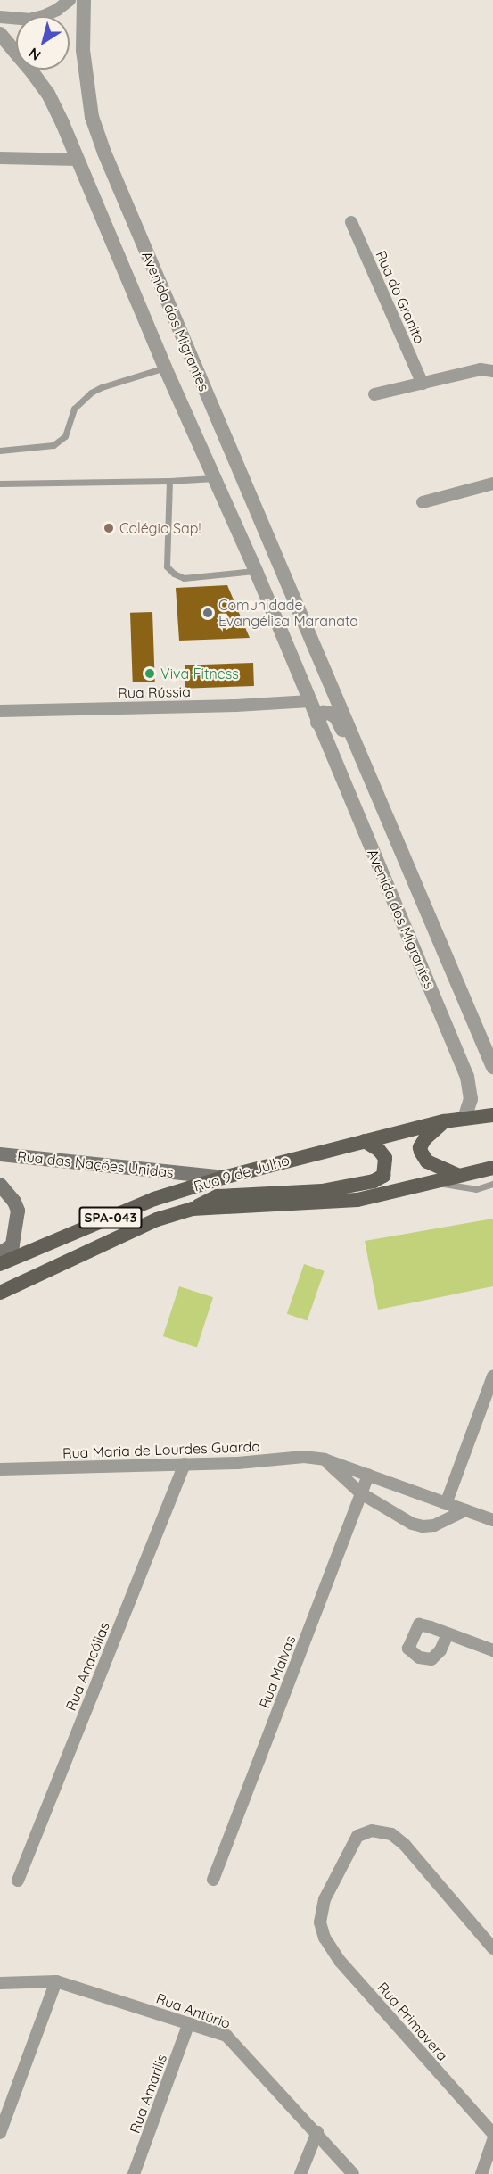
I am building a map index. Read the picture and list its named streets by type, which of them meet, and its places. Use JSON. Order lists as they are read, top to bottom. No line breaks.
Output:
{"streets":{"main road":["Rua das Nações Unidas","Rua 9 de Julho","SPA-043"],"street":["Rua do Granito","Avenida dos Migrantes","Rua Rússia","Rua Maria de Lourdes Guarda","Rua Anacólias","Rua Malvas","Rua Antúrio","Rua Primavera","Rua Amarilis"]},"crossings":[["Avenida dos Migrantes","Rua Rússia"],["Avenida dos Migrantes","Rua 9 de Julho"],["Rua das Nações Unidas","Rua 9 de Julho"],["Rua Maria de Lourdes Guarda","Rua Anacólias"],["Rua Maria de Lourdes Guarda","Rua Malvas"],["Rua Antúrio","Rua Amarilis"]],"places":["Colégio Sap!","Comunidade Evangélica Maranata","Viva Fitness"],"north":"bottom left"}
